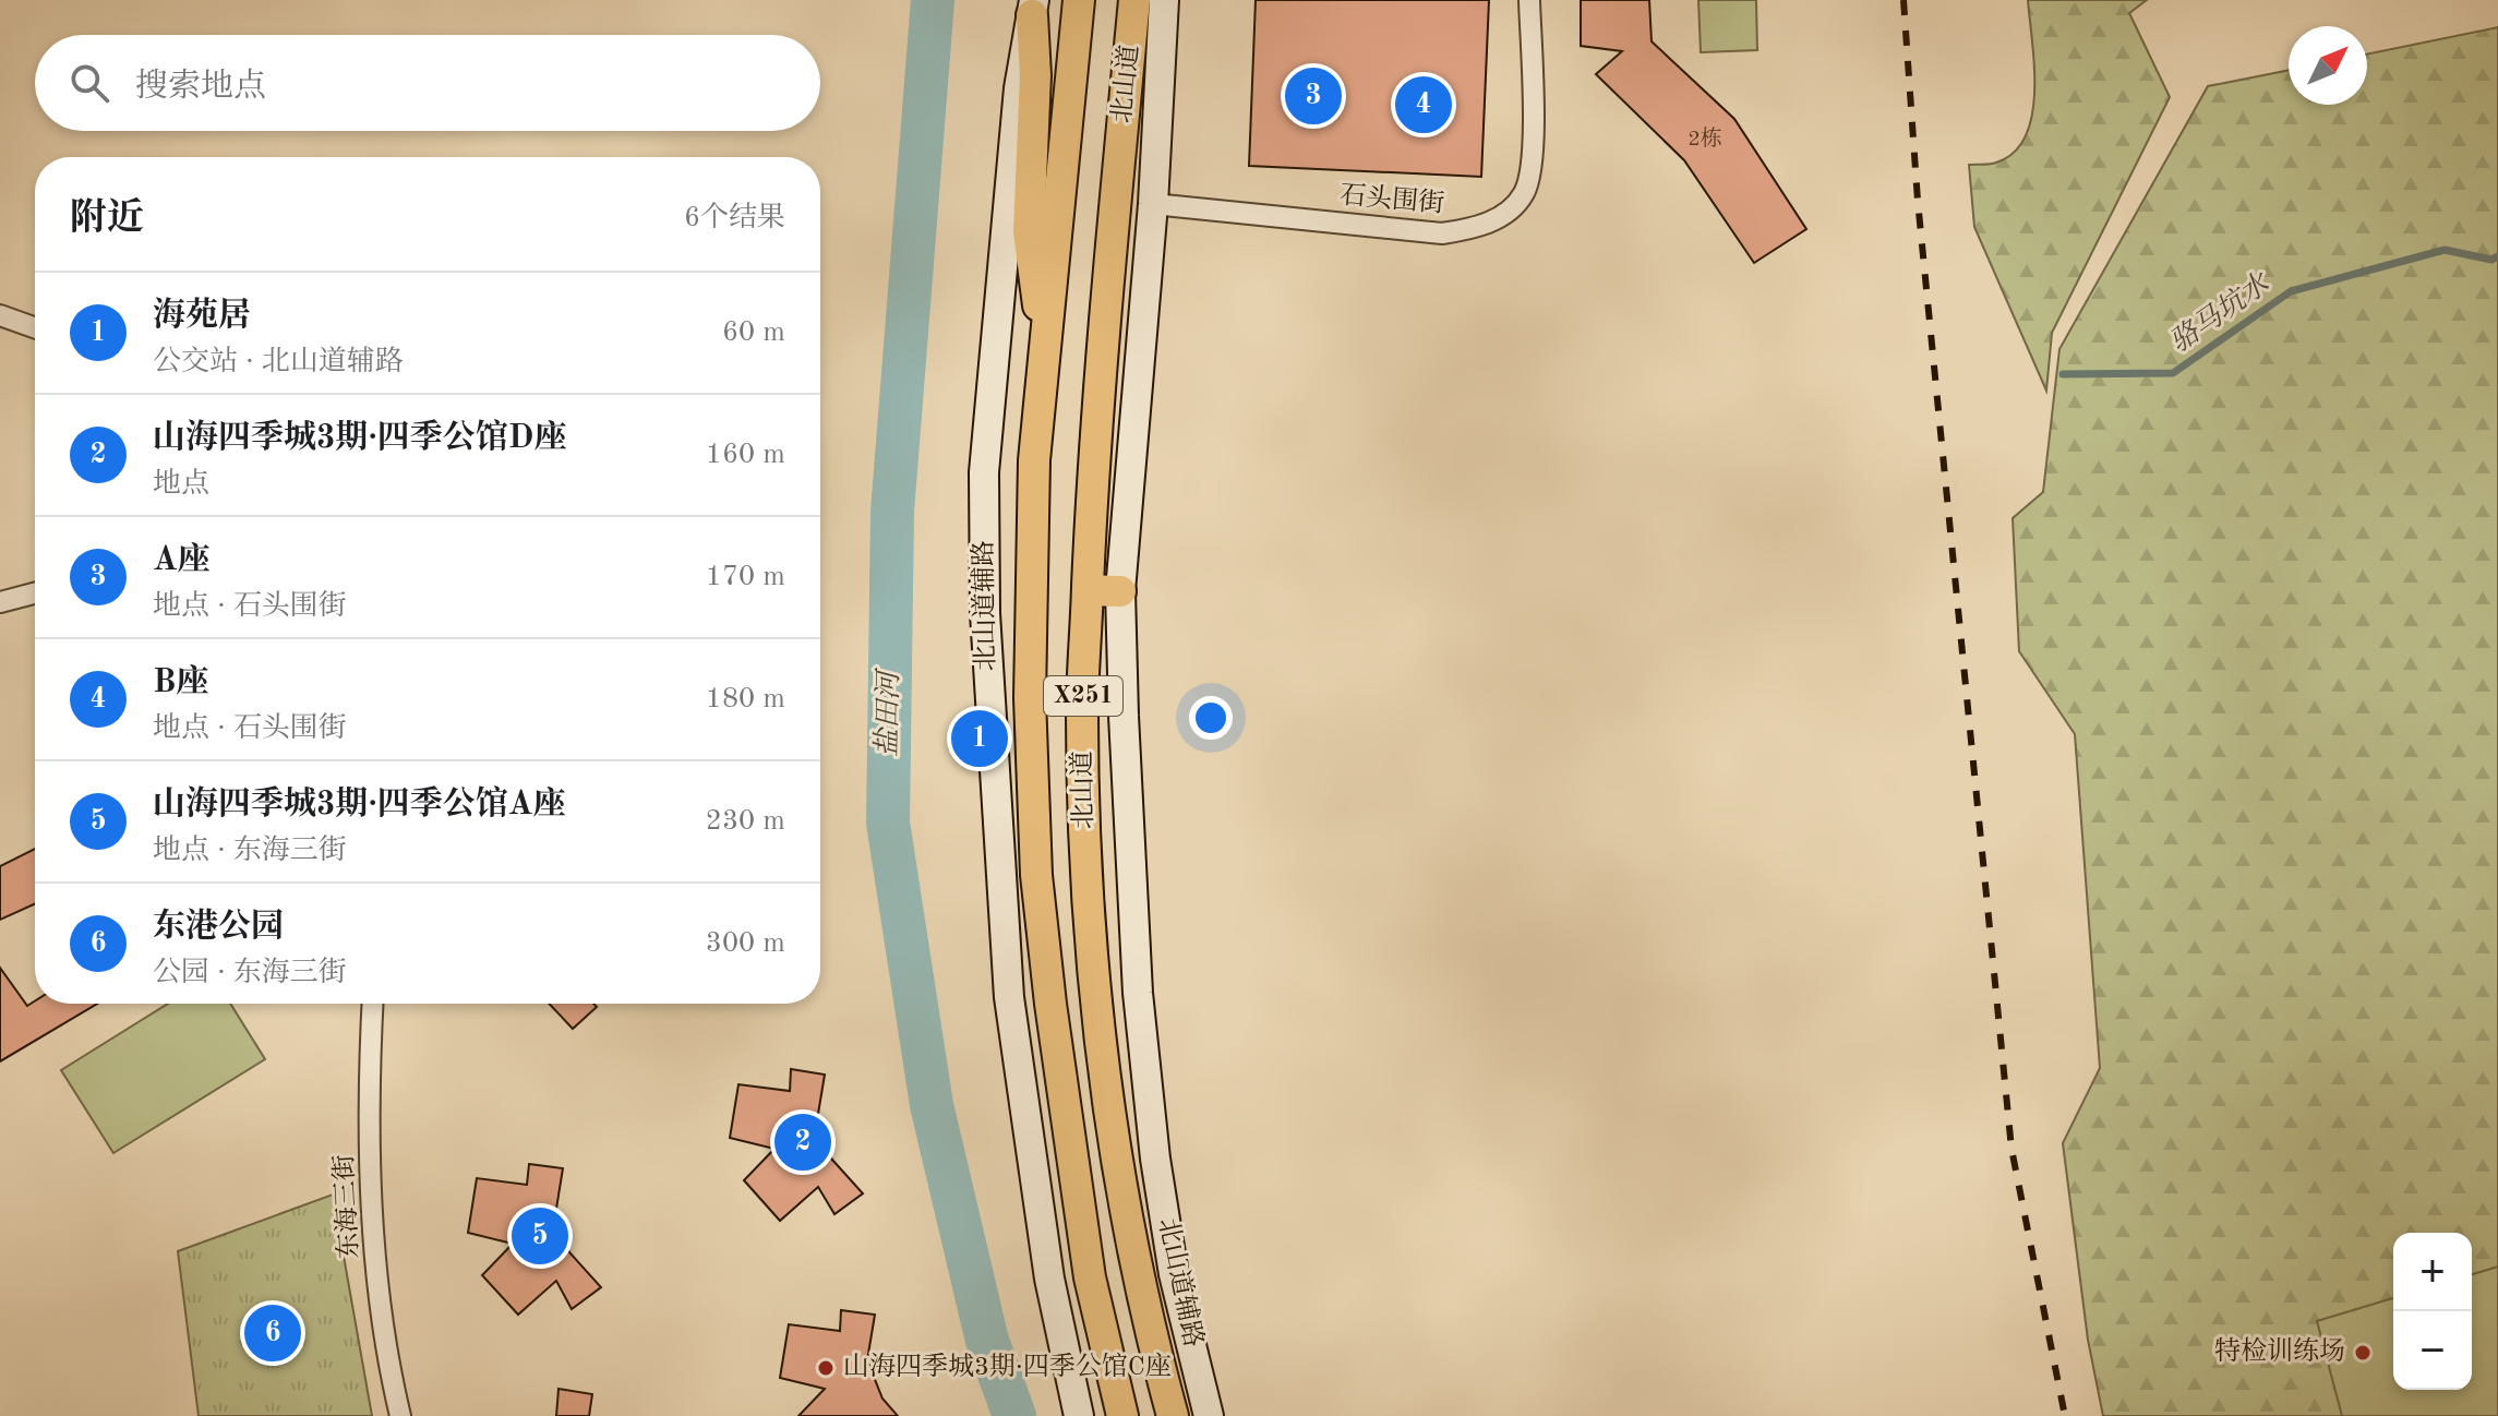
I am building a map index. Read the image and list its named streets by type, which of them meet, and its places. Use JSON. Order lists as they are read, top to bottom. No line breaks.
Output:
{"streets":{"main road":["北山道","X251"],"street":["石头围街","北山道辅路","东海三街"]},"crossings":[["石头围街","北山道辅路"]],"water":["骆马坑水","盐田河"],"places":["特检训练场","山海四季城3期·四季公馆C座"],"house_numbers":["2栋"],"north":"top right","page":{"search":"搜索地点","pins":["3","4","1","2","5","6"],"heading":["附近","6个结果"],"list":[{"mark":"1","name":"海苑居","note":"公交站 · 北山道辅路","value":"60 m"},{"mark":"2","name":"山海四季城3期·四季公馆D座","note":"地点","value":"160 m"},{"mark":"3","name":"A座","note":"地点 · 石头围街","value":"170 m"},{"mark":"4","name":"B座","note":"地点 · 石头围街","value":"180 m"},{"mark":"5","name":"山海四季城3期·四季公馆A座","note":"地点 · 东海三街","value":"230 m"},{"mark":"6","name":"东港公园","note":"公园 · 东海三街","value":"300 m"}],"map_buttons":["+","−"]}}
